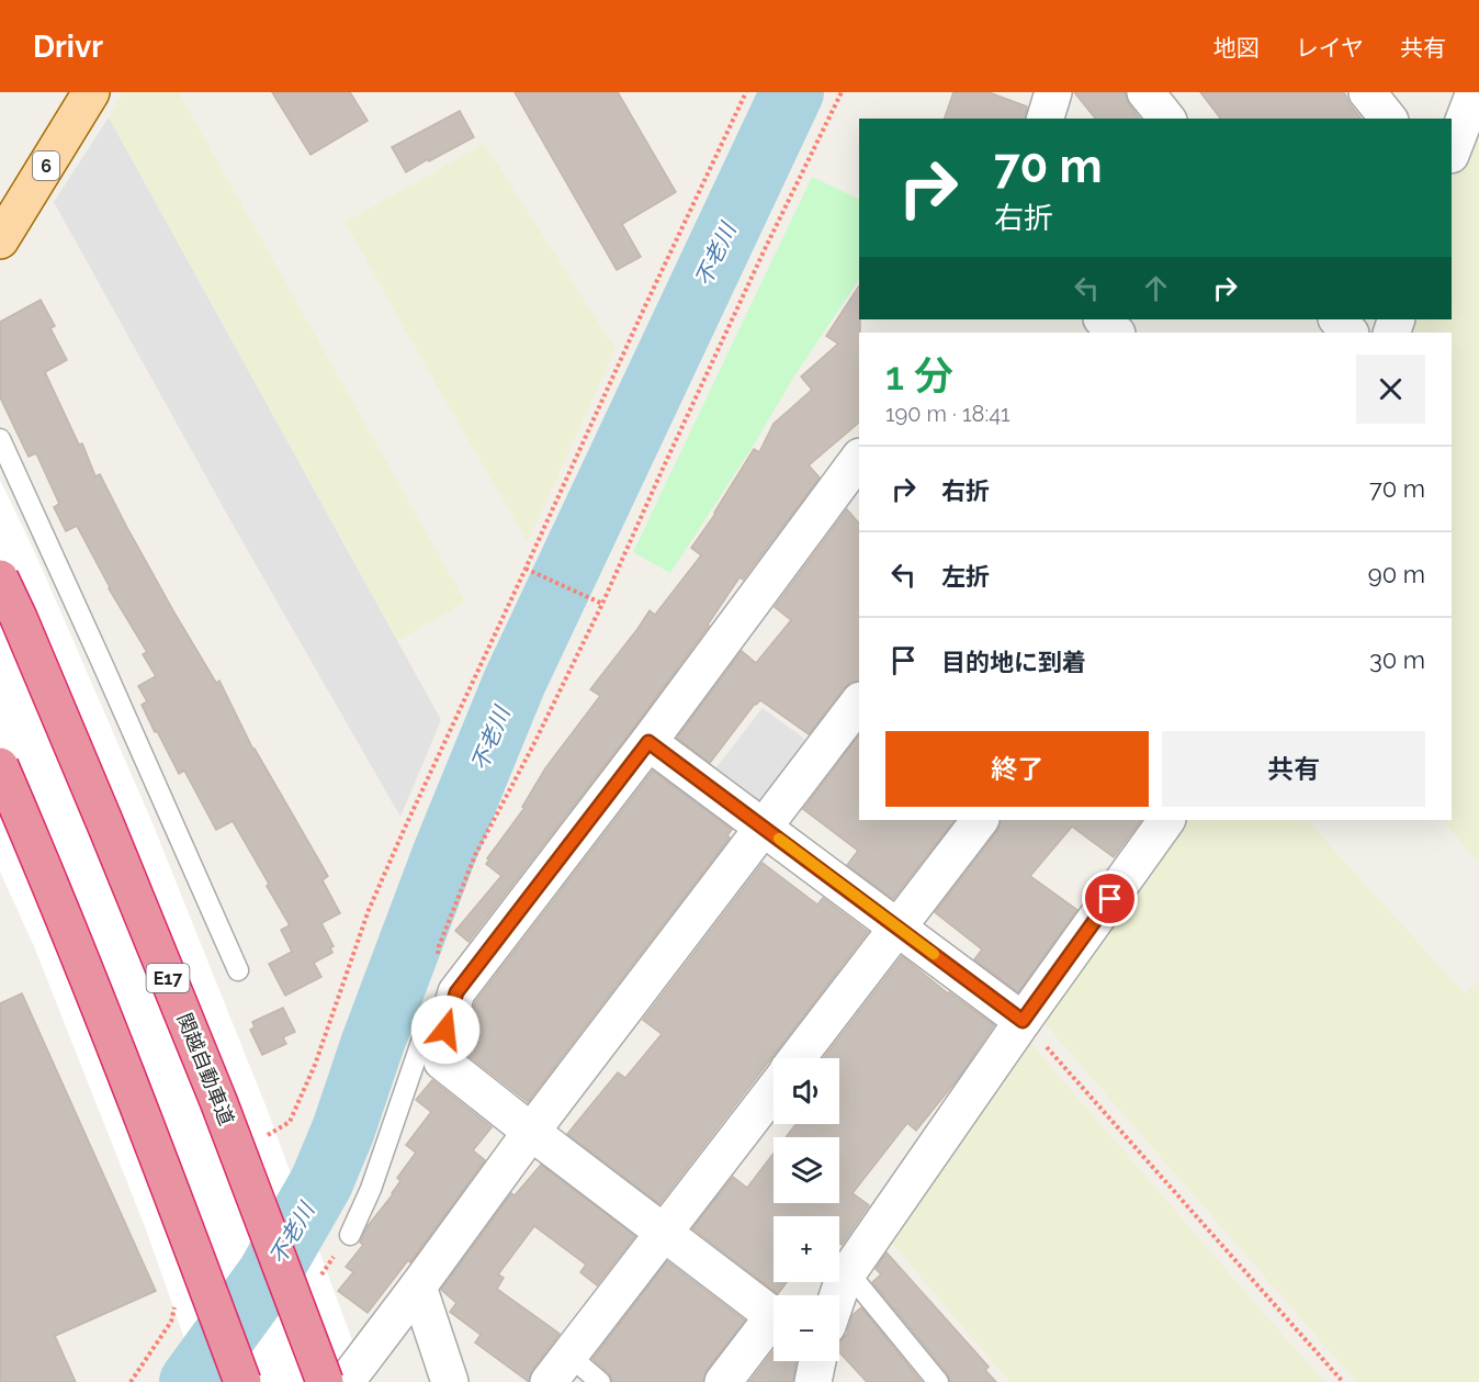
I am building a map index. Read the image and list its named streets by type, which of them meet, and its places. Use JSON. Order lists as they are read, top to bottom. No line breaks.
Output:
{"streets":{"highway":["E17","関越自動車道"],"main road":["6"]},"water":["不老川"],"page":{"header":"Drivr","nav":["地図","レイヤ","共有"],"turn":["70 m","右折"],"heading":["1 分","190 m · 18:41"],"list":[{"name":"右折","value":"70 m"},{"name":"左折","value":"90 m"},{"name":"目的地に到着","value":"30 m"}],"buttons":["終了","共有"],"map_buttons":["+","−"]}}
